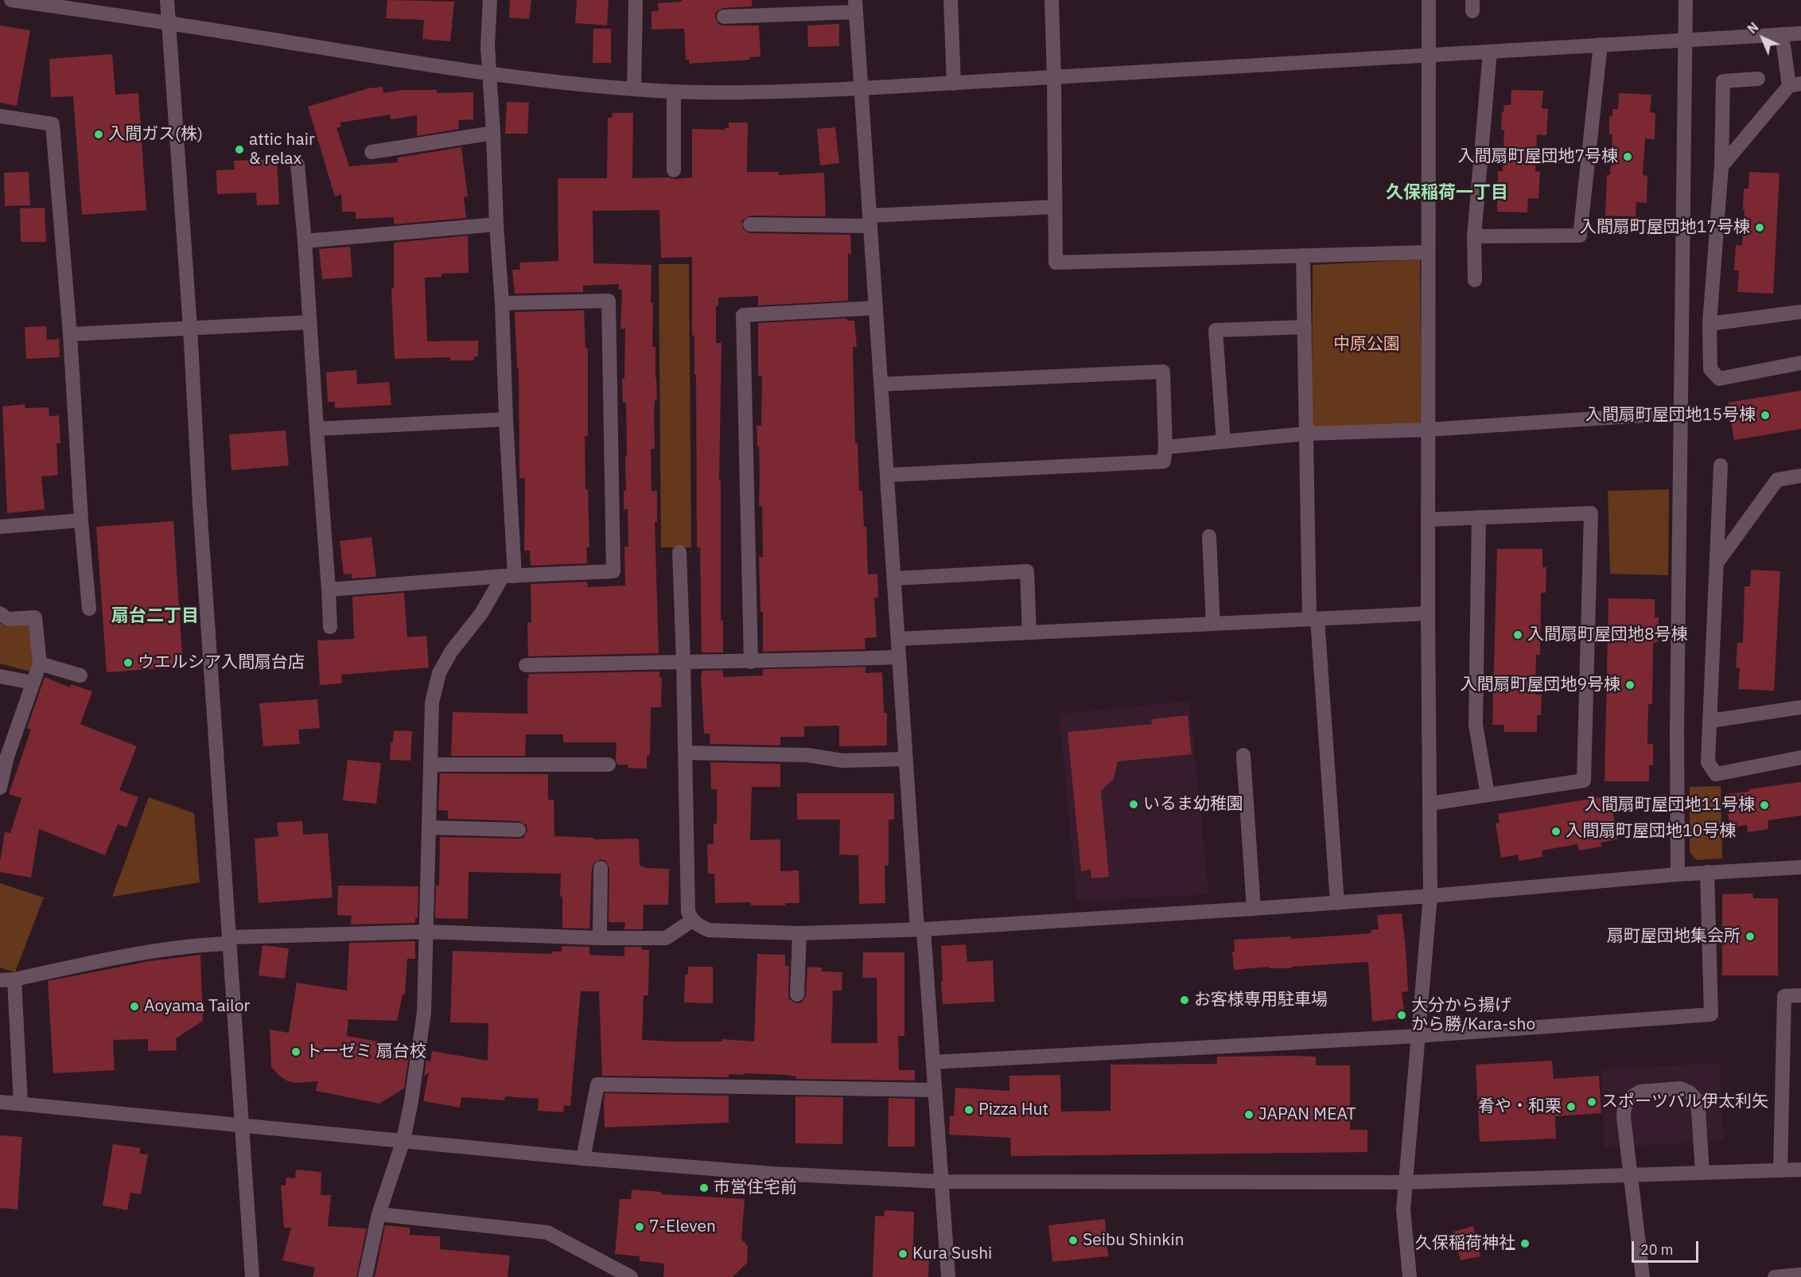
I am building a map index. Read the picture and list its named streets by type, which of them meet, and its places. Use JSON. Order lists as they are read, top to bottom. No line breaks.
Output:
{"districts":["久保稲荷一丁目","扇台二丁目"],"parks":["中原公園"],"places":["入間ガス(株)","attic hair & relax","入間扇町屋団地7号棟","入間扇町屋団地17号棟","入間扇町屋団地15号棟","入間扇町屋団地8号棟","ウエルシア入間扇台店","入間扇町屋団地9号棟","いるま幼稚園","入間扇町屋団地11号棟","入間扇町屋団地10号棟","扇町屋団地集会所","お客様専用駐車場","Aoyama Tailor","大分から揚げ から勝/Kara-sho","トーゼミ 扇台校","スポーツバル伊太利矢","肴や・和栗","Pizza Hut","JAPAN MEAT","市営住宅前","7-Eleven","Seibu Shinkin","久保稲荷神社","Kura Sushi"],"scale_bar":"20 m","north":"top left"}
